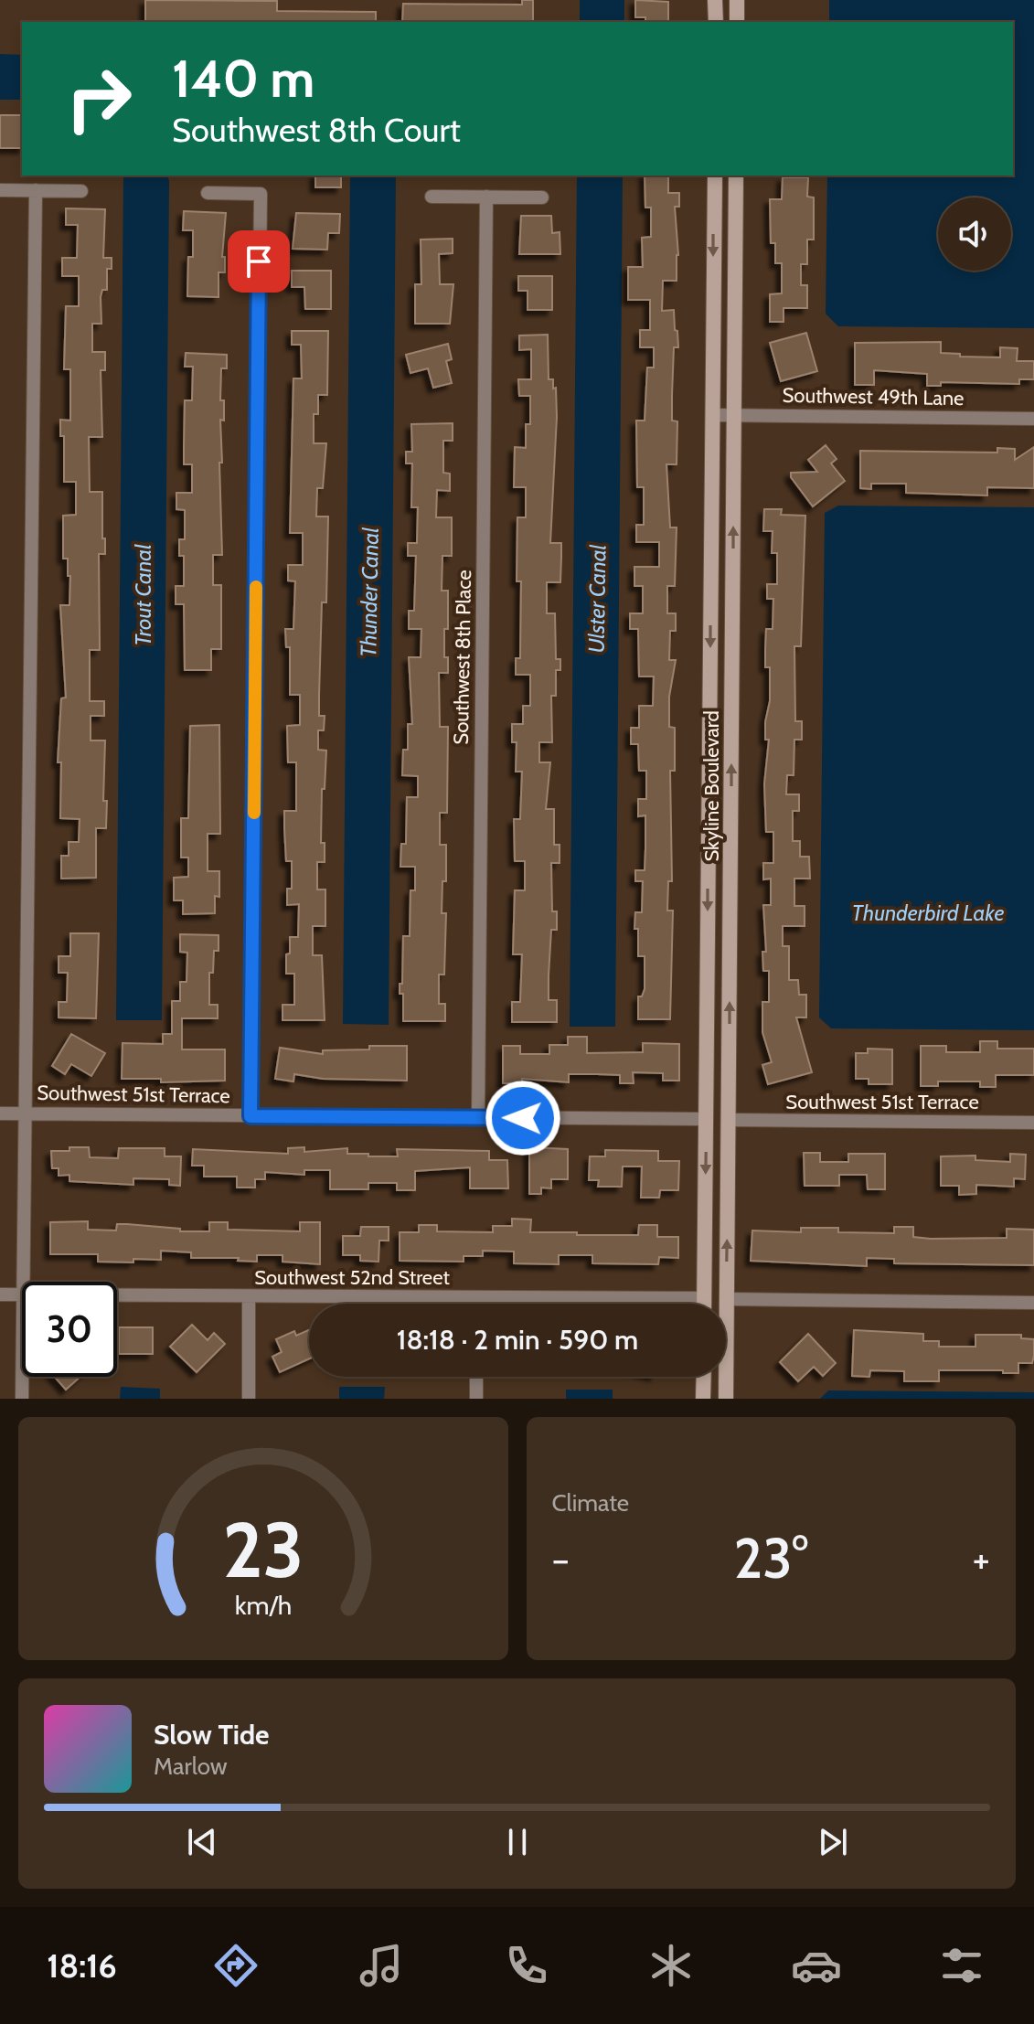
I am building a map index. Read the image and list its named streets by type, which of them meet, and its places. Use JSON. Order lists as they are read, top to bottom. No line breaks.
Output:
{"streets":{"street":["Southwest 49th Lane","Southwest 8th Place","Skyline Boulevard","Southwest 51st Terrace","Southwest 52nd Street"]},"crossings":[["Southwest 49th Lane","Skyline Boulevard"],["Southwest 8th Place","Southwest 51st Terrace"],["Skyline Boulevard","Southwest 51st Terrace"],["Skyline Boulevard","Southwest 52nd Street"]],"water":["Thunder Canal","Trout Canal","Ulster Canal","Thunderbird Lake"],"page":{"turn":["140 m","Southwest 8th Court"],"limit":"30","trip":"18:18 · 2 min · 590 m","tile":"Climate","heat":["−","23°","+"],"song":["Slow Tide","Marlow"],"tabs":"18:16","gauge":["23","km/h"]}}
